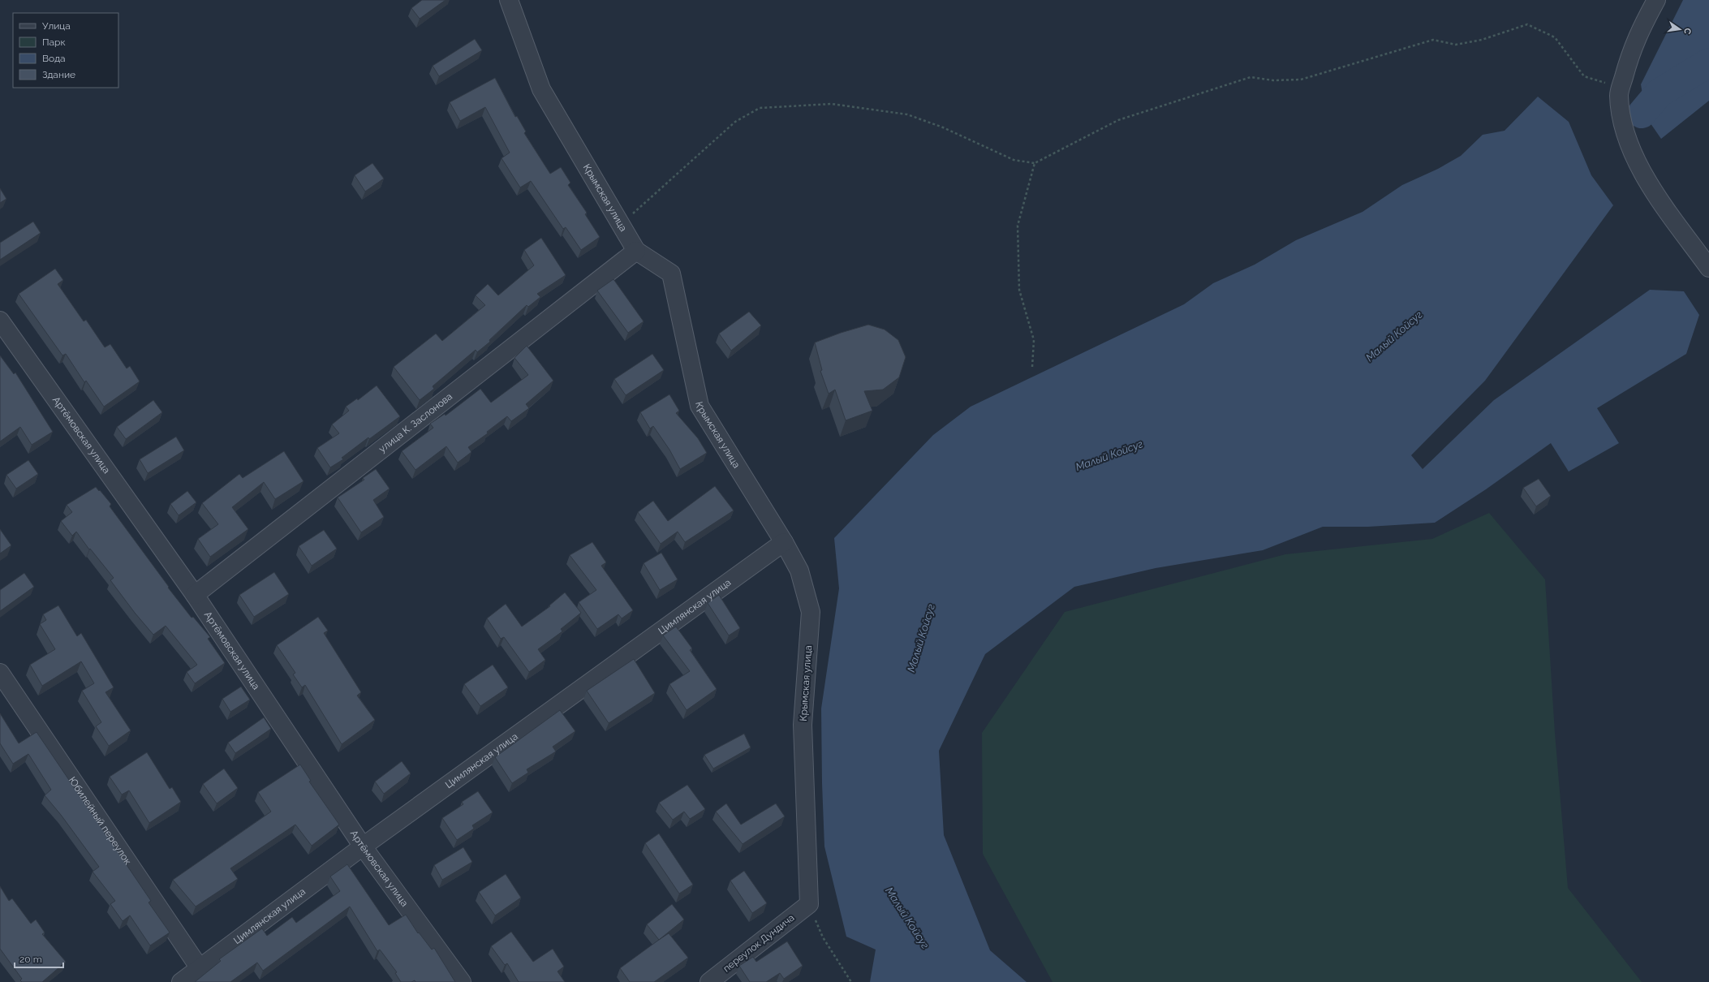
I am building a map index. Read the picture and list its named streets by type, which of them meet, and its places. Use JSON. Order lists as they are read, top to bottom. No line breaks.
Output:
{"streets":{"street":["Крымская улица","улица К. Заслонова","Артёмовская улица","Цимлянская улица","Юбилейный переулок","переулок Дундича"]},"crossings":[["Крымская улица","улица К. Заслонова"],["Крымская улица","Цимлянская улица"],["Крымская улица","переулок Дундича"],["улица К. Заслонова","Артёмовская улица"],["Артёмовская улица","Цимлянская улица"],["Цимлянская улица","Юбилейный переулок"]],"water":["Малый Койсуг"],"legend":["Улица","Парк","Вода","Здание"],"scale_bar":"20 m","north":"right"}
